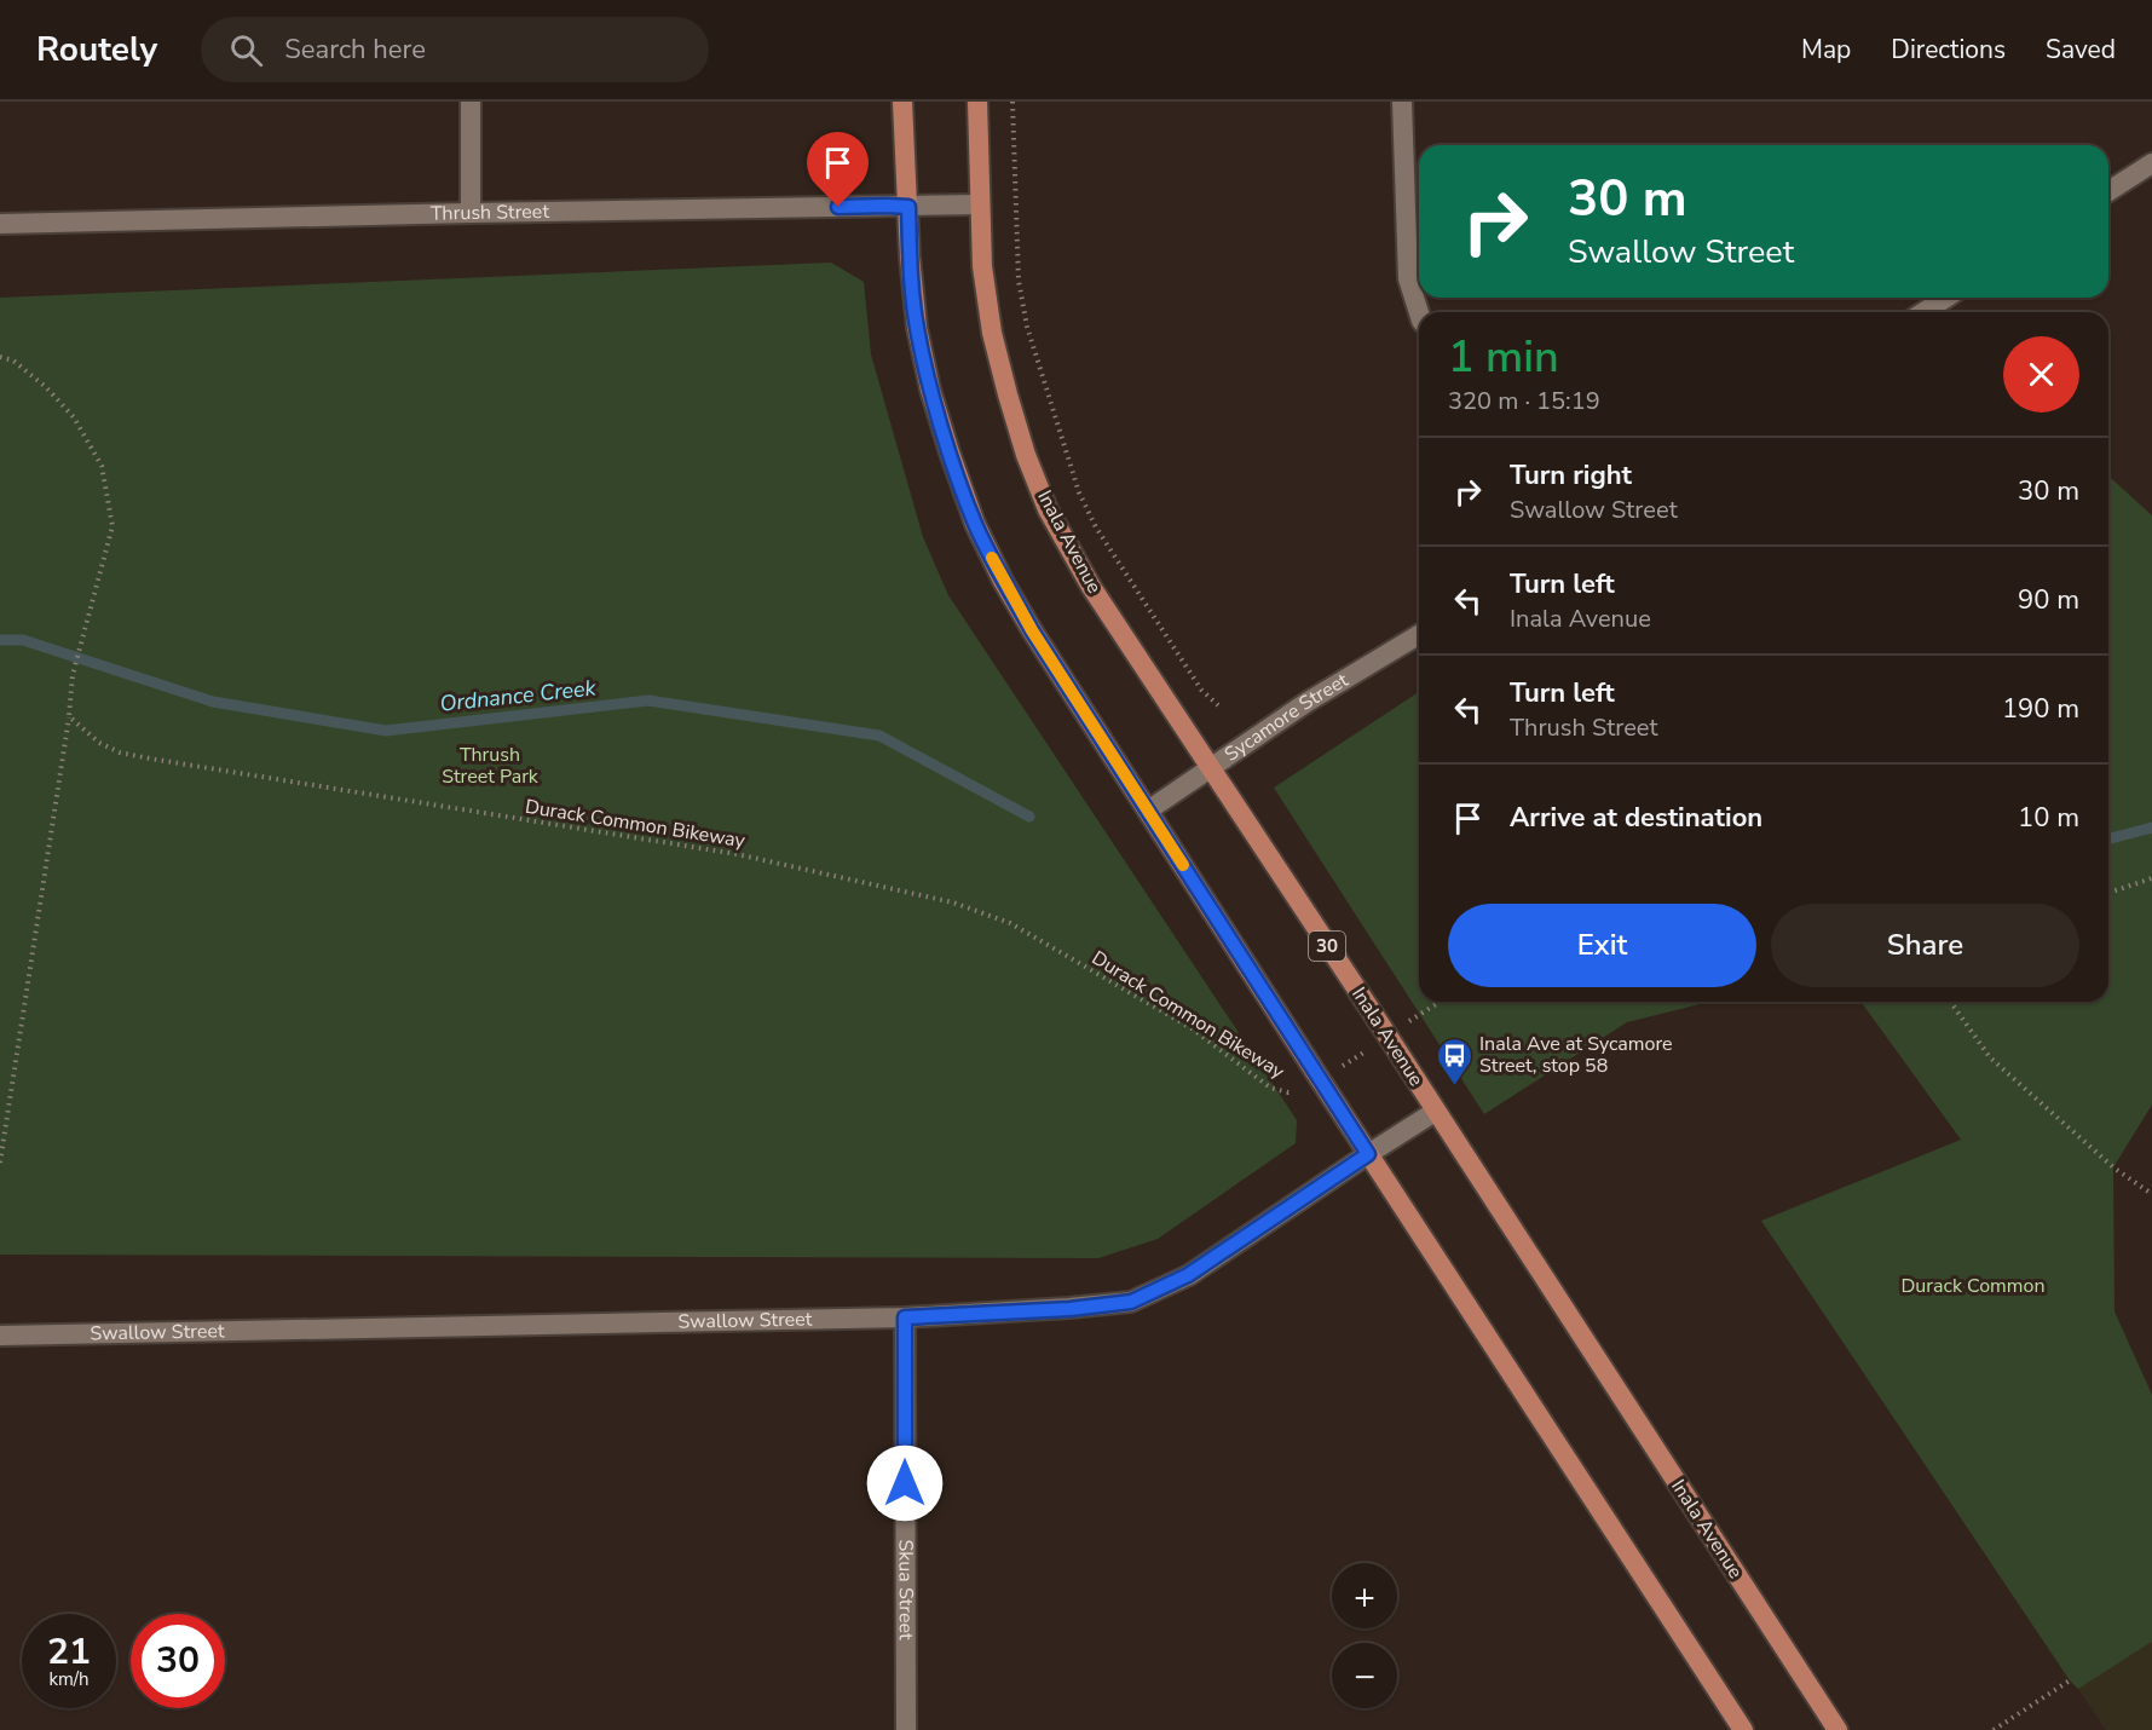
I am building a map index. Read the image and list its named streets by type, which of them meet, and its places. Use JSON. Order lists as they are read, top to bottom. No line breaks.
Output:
{"streets":{"main road":["Inala Avenue","30"],"street":["Thrush Street","Sycamore Street","Swallow Street","Skua Street"],"path":["Durack Common Bikeway"]},"crossings":[["Thrush Street","Inala Avenue"],["Inala Avenue","Sycamore Street"],["Inala Avenue","Durack Common Bikeway"],["Inala Avenue","Swallow Street"],["Swallow Street","Skua Street"]],"water":["Ordnance Creek"],"parks":["Thrush Street Park","Durack Common"],"places":{"bus stop":["Inala Ave at Sycamore Street, stop 58"]},"page":{"header":"Routely","search":"Search here","nav":["Map","Directions","Saved"],"turn":["30 m","Swallow Street"],"heading":["1 min","320 m · 15:19"],"list":[{"name":"Turn right","note":"Swallow Street","value":"30 m"},{"name":"Turn left","note":"Inala Avenue","value":"90 m"},{"name":"Turn left","note":"Thrush Street","value":"190 m"},{"name":"Arrive at destination","value":"10 m"}],"buttons":["Exit","Share"],"map_buttons":["+","−"],"speed":"21 km/h","limit":"30"}}
